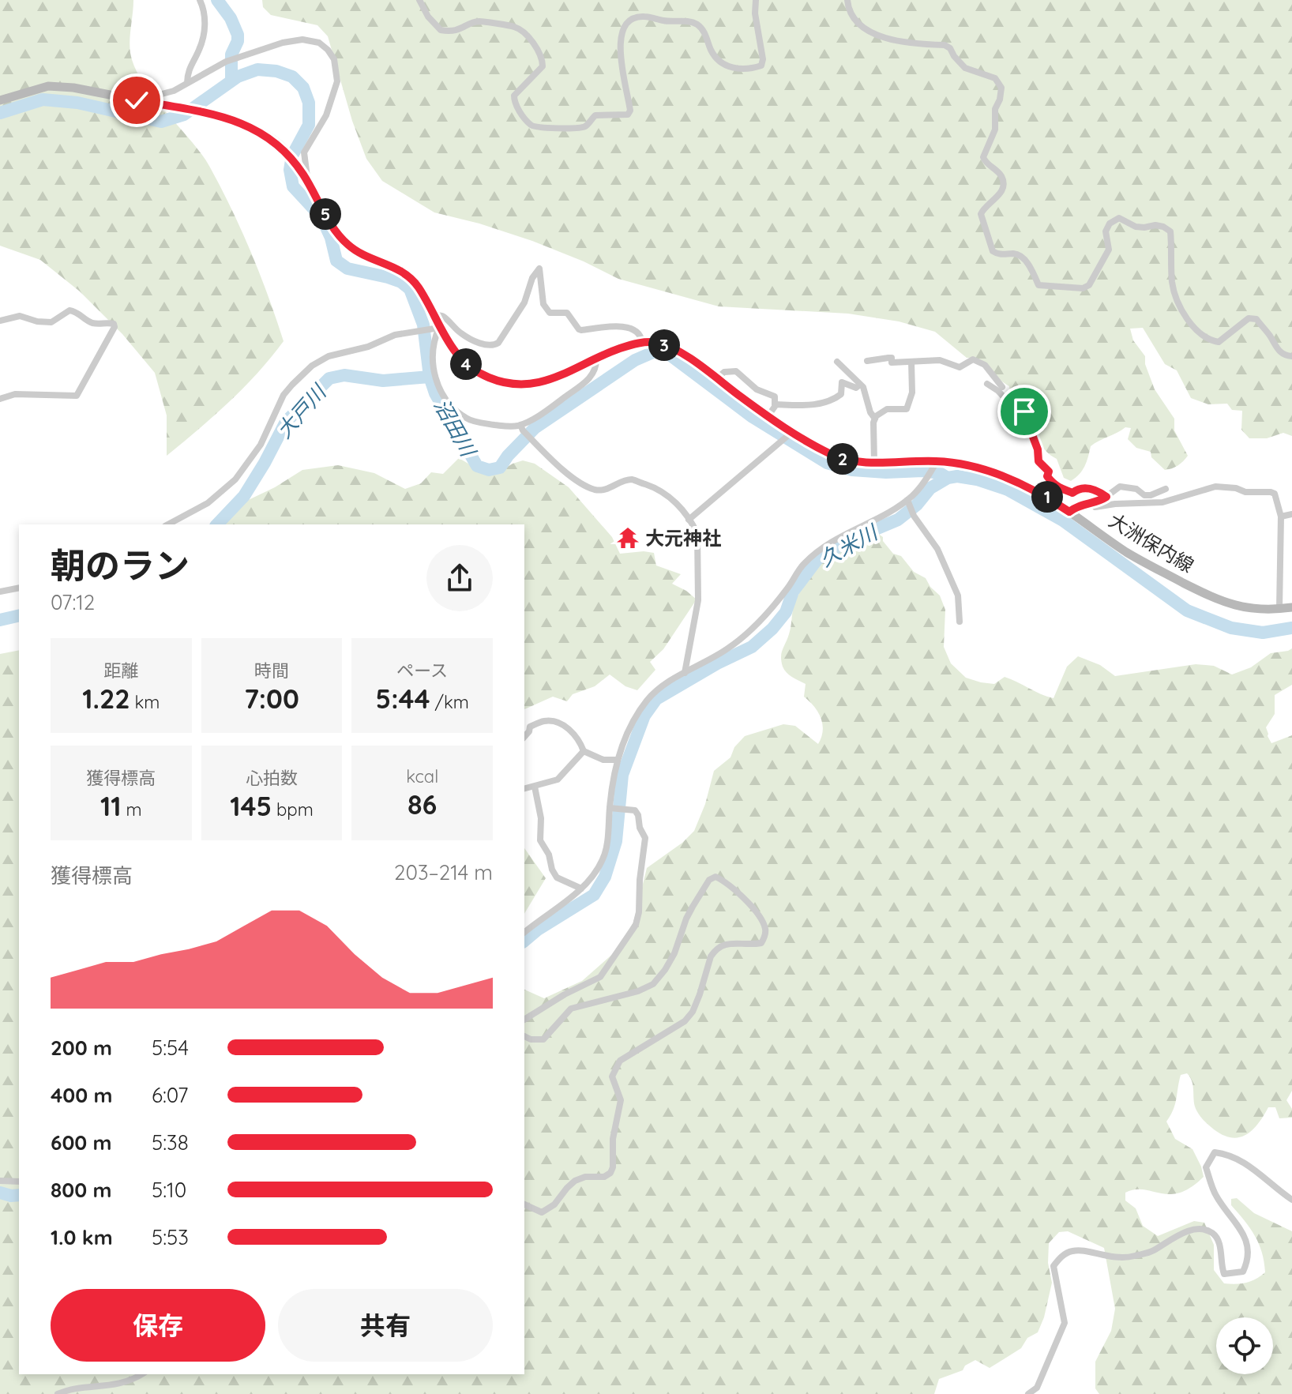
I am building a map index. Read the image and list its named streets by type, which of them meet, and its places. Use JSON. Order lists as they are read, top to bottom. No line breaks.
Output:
{"streets":{"main road":["大洲保内線"]},"water":["大戸川","沼田川","久米川"],"places":{"temple":["大元神社"]},"page":{"pins":["5","3","4","2","1"],"heading":["朝のラン","07:12"],"stats":[["距離","1.22 km"],["時間","7:00"],["ペース","5:44 /km"],["獲得標高","11 m"],["心拍数","145 bpm"],["kcal","86"]],"chart":["獲得標高","203–214 m"],"list":[{"name":"200 m","note":"5:54"},{"name":"400 m","note":"6:07"},{"name":"600 m","note":"5:38"},{"name":"800 m","note":"5:10"},{"name":"1.0 km","note":"5:53"}],"buttons":["保存","共有"]}}
